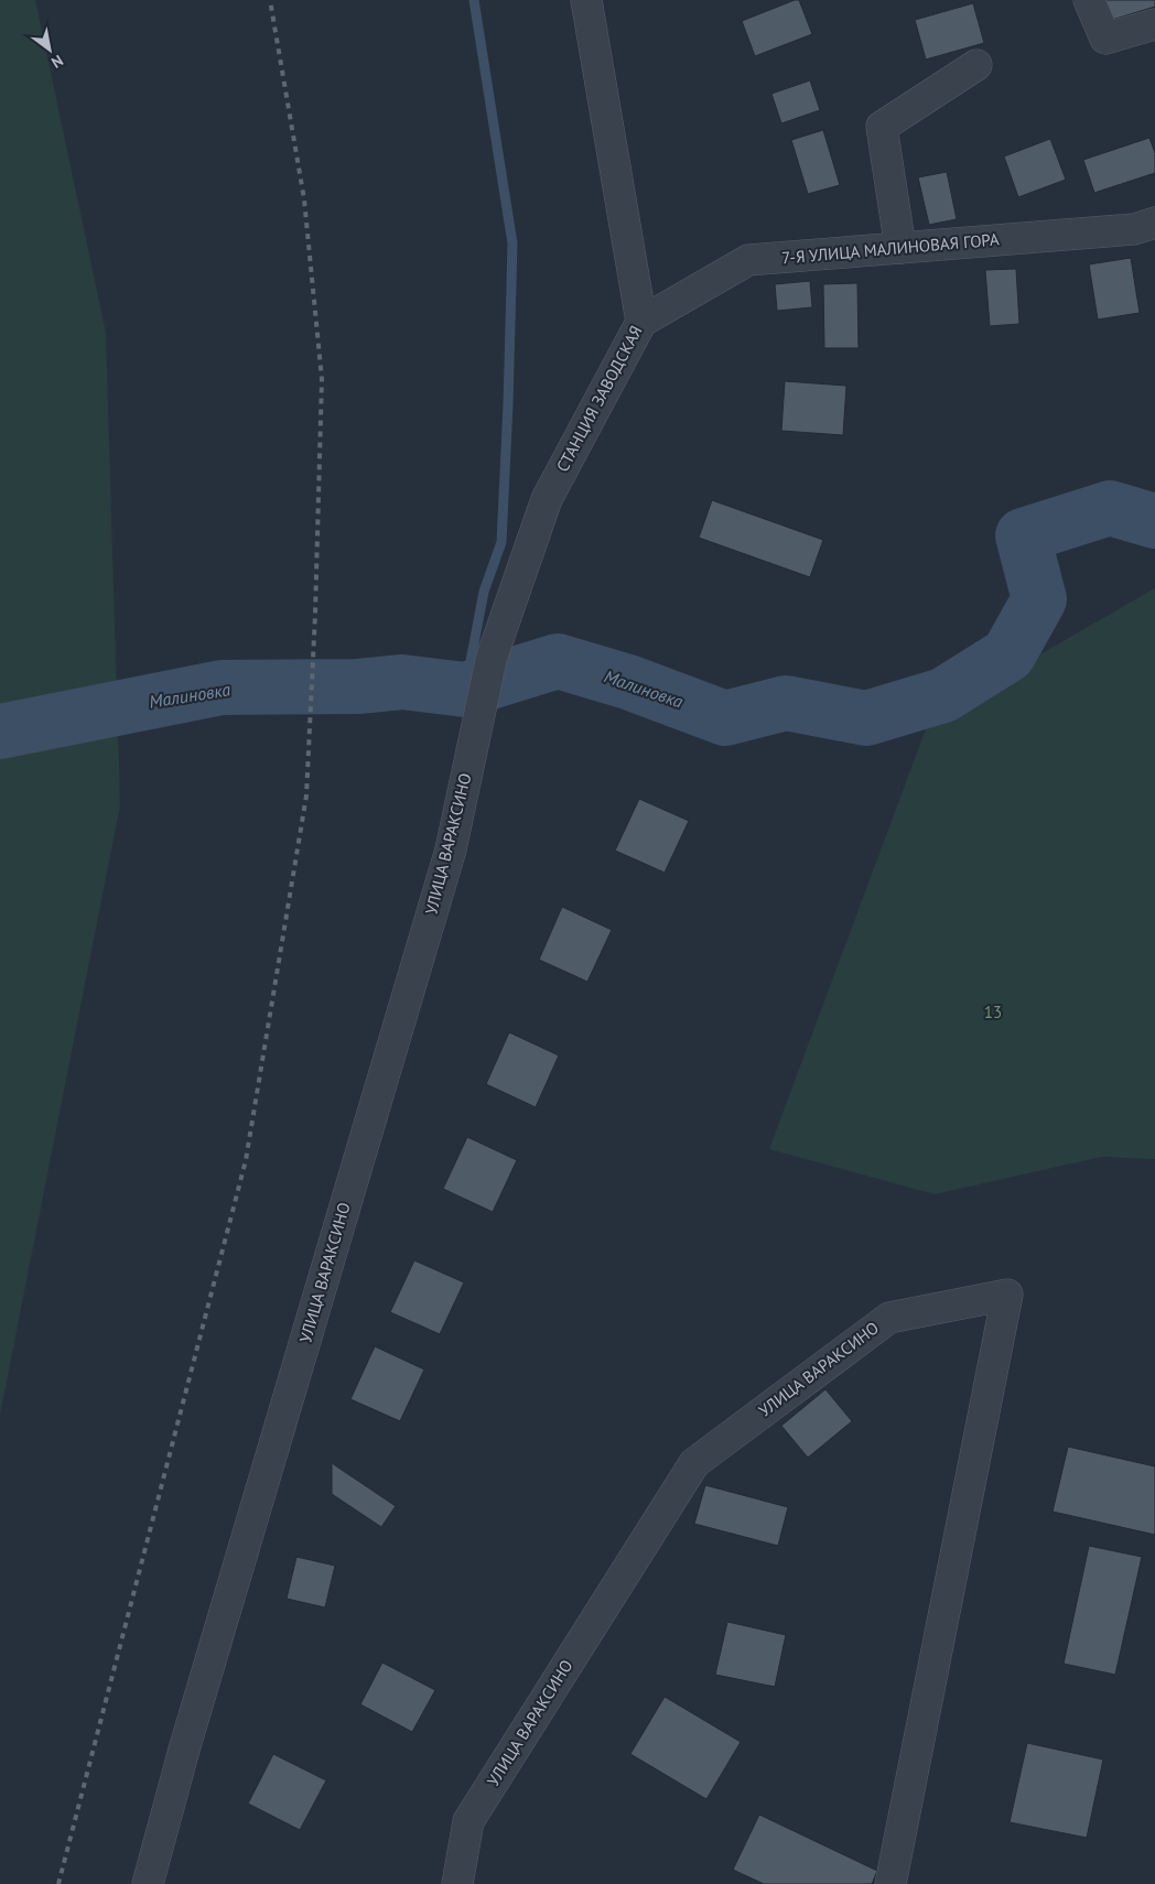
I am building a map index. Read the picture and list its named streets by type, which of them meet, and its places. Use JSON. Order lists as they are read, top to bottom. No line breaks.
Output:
{"streets":{"street":["7-Я УЛИЦА МАЛИНОВАЯ ГОРА","СТАНЦИЯ ЗАВОДСКАЯ","УЛИЦА ВАРАКСИНО"]},"crossings":[["7-Я УЛИЦА МАЛИНОВАЯ ГОРА","СТАНЦИЯ ЗАВОДСКАЯ"],["СТАНЦИЯ ЗАВОДСКАЯ","УЛИЦА ВАРАКСИНО"]],"water":["Малиновка"],"parks":["13"],"north":"bottom right"}
